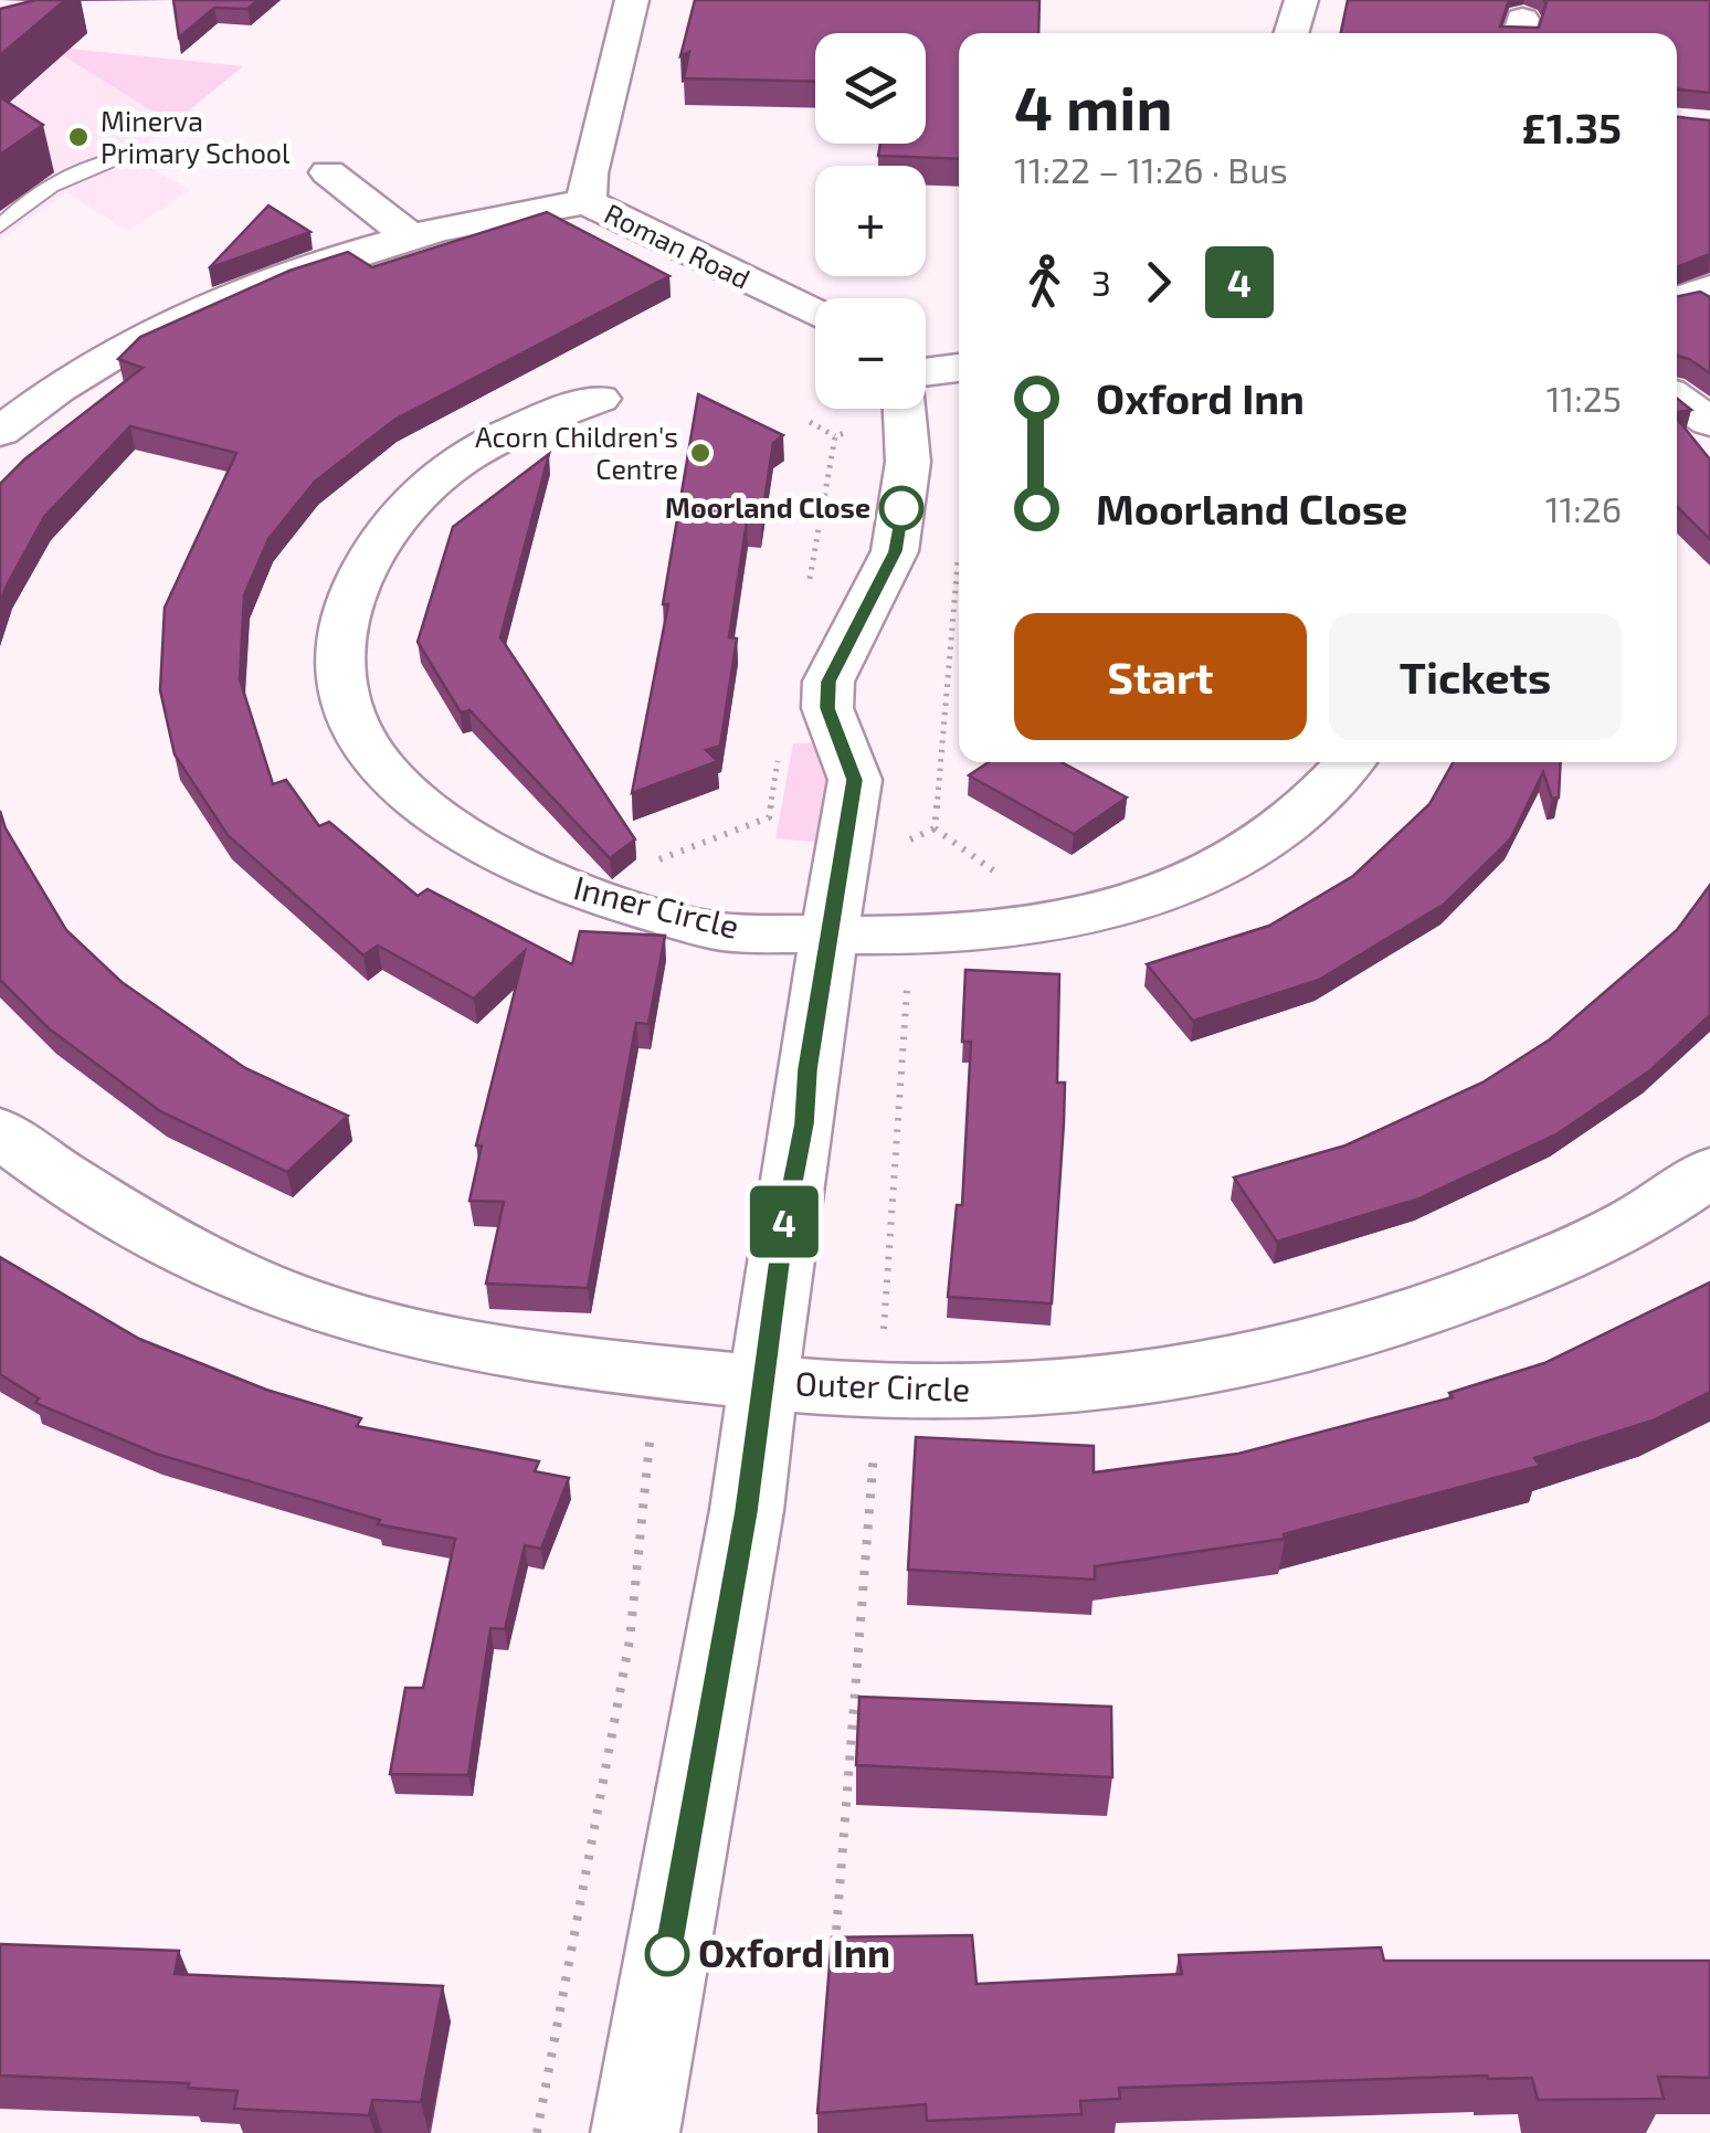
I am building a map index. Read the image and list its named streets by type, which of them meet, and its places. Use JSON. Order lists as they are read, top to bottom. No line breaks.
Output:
{"streets":{"street":["Roman Road","Inner Circle","Outer Circle"]},"places":["Minerva Primary School","Acorn Children's Centre","Moorland Close","Oxford Inn"],"lines":["bus line 4"],"page":{"on_map":"4","map_buttons":["+","−"],"heading":["4 min","11:22 – 11:26 · Bus","£1.35"],"legs":["3","4"],"list":[{"name":"Oxford Inn","value":"11:25"},{"name":"Moorland Close","value":"11:26"}],"buttons":["Start","Tickets"]}}
